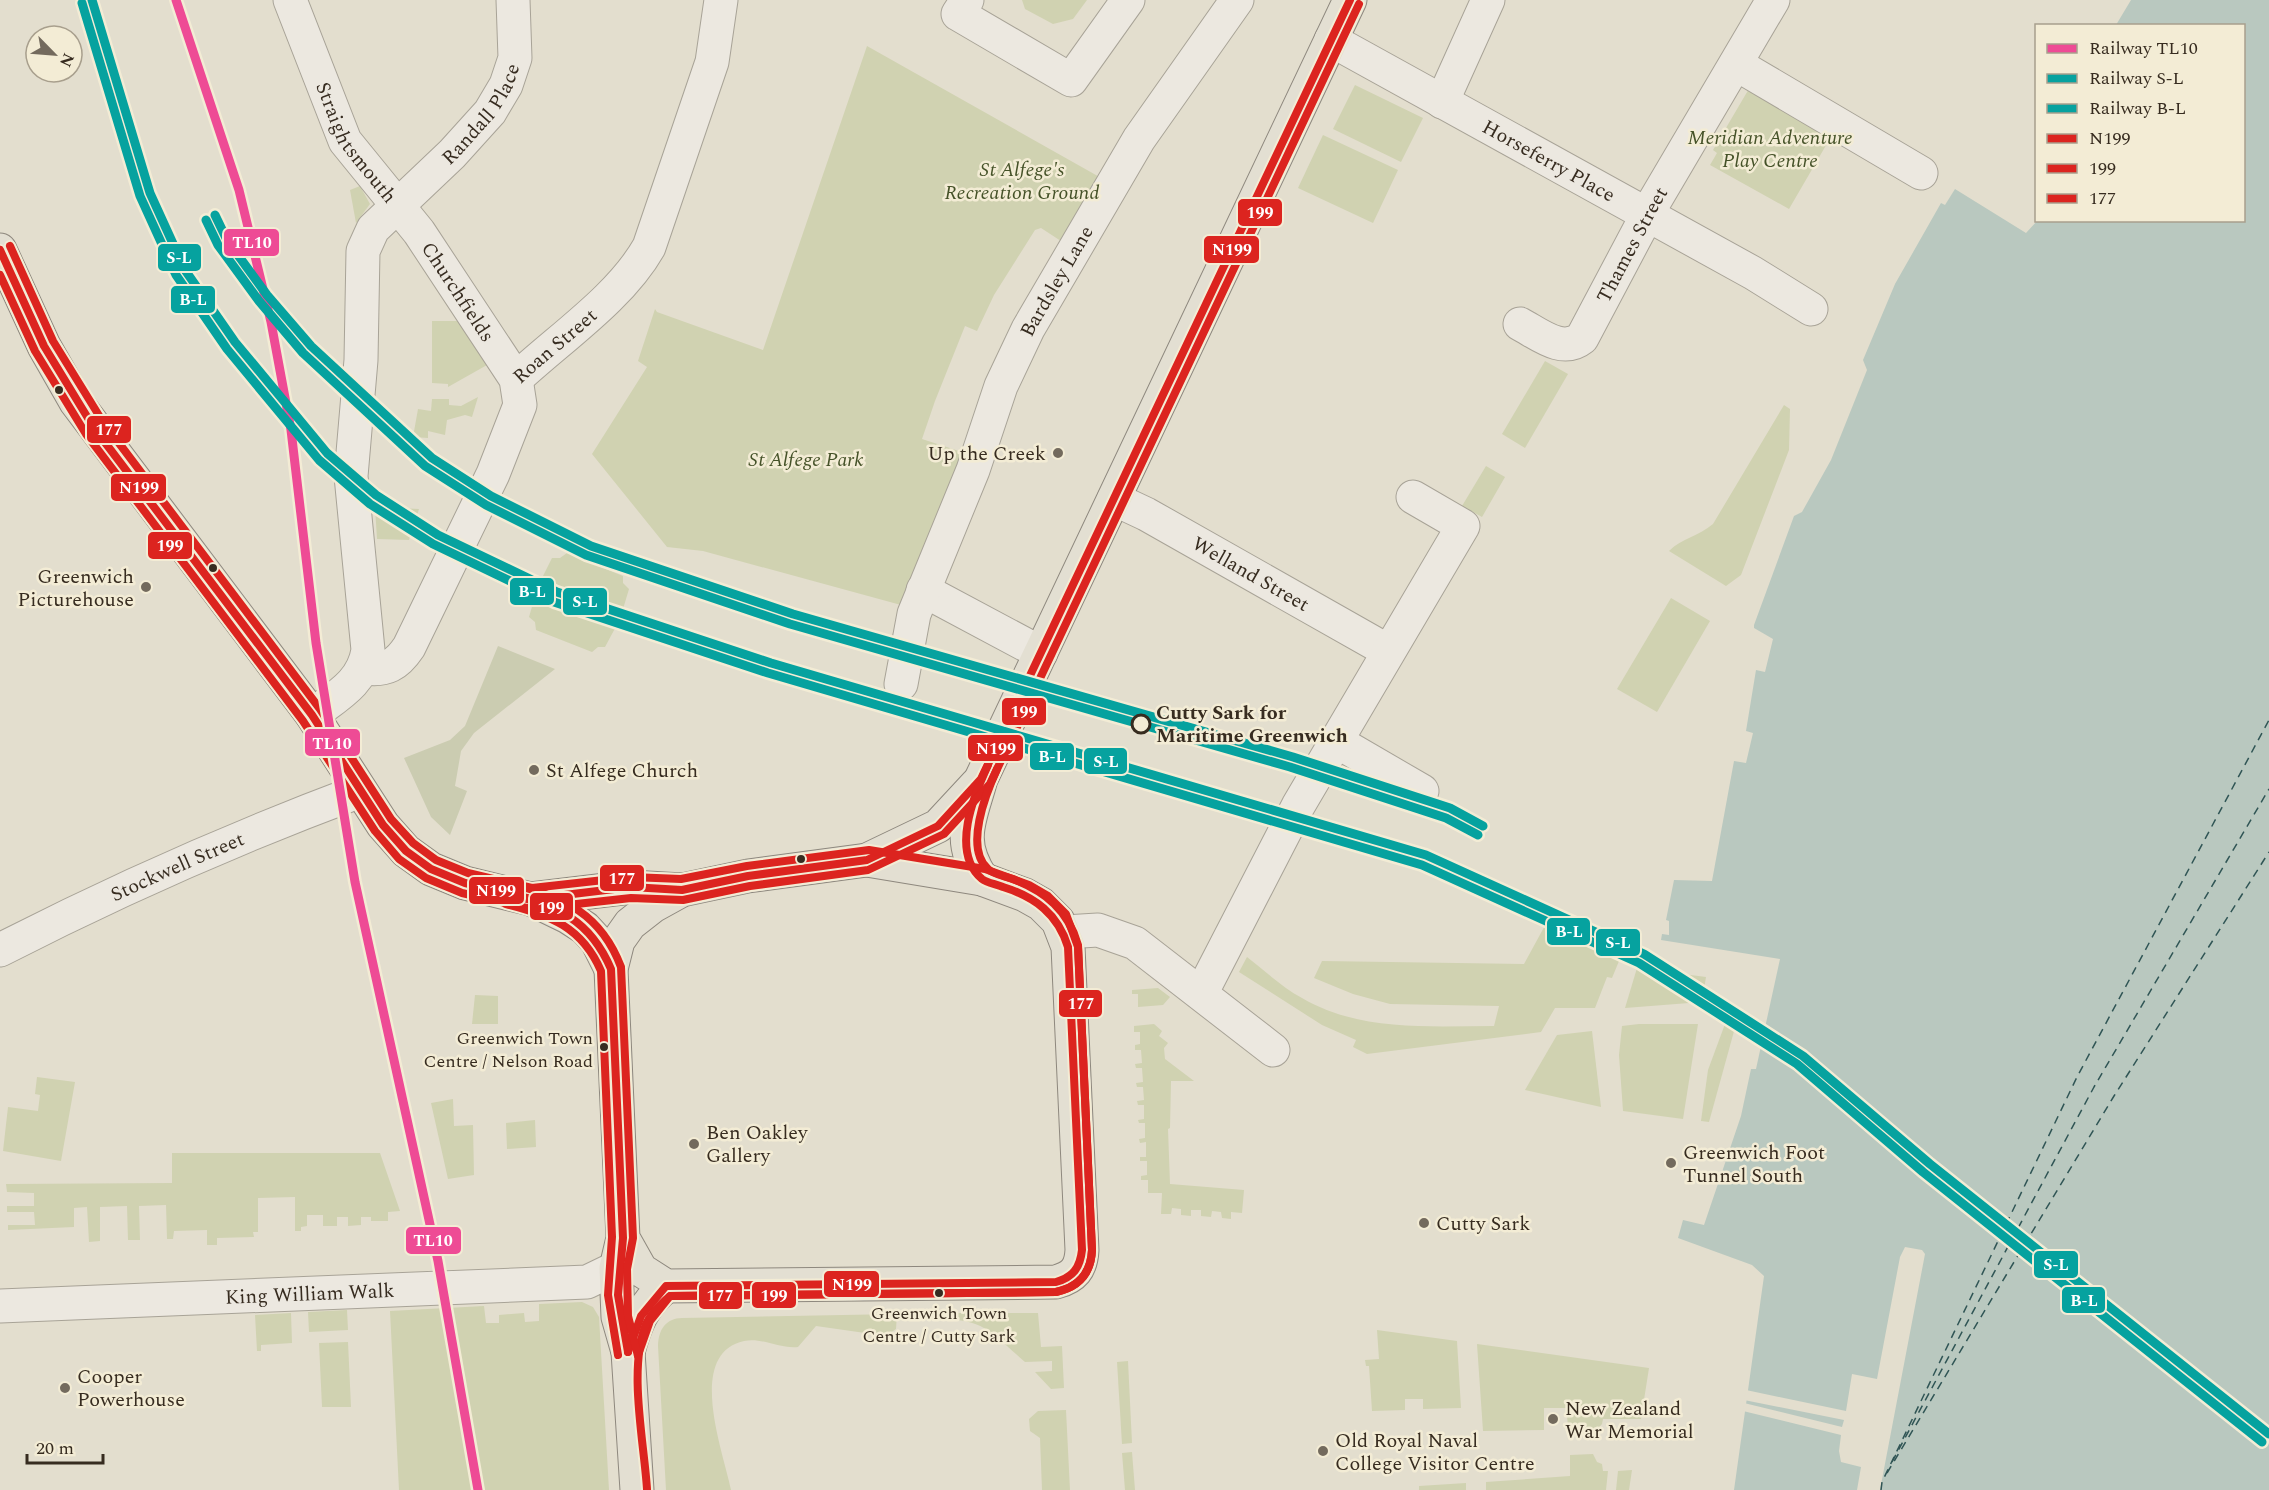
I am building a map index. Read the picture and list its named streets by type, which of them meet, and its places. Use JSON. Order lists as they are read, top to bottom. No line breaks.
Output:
{"streets":{"street":["Randall Place","Straightsmouth","Horseferry Place","Thames Street","Bardsley Lane","Churchfields","Roan Street","Welland Street","Stockwell Street","King William Walk"]},"crossings":[["Randall Place","Straightsmouth"],["Randall Place","Churchfields"],["Straightsmouth","Churchfields"],["Straightsmouth","Roan Street"],["Horseferry Place","Thames Street"],["Churchfields","Roan Street"]],"parks":["Meridian Adventure Play Centre","St Alfege's Recreation Ground","St Alfege Park"],"places":["Up the Creek","Greenwich Picturehouse","Cutty Sark for Maritime Greenwich","St Alfege Church","Greenwich Town Centre / Nelson Road","Ben Oakley Gallery","Greenwich Foot Tunnel South","Cutty Sark","Greenwich Town Centre / Cutty Sark","Cooper Powerhouse","New Zealand War Memorial","Old Royal Naval College Visitor Centre"],"lines":["rail line TL10","rail line S-L","transit line N199","rail line B-L","transit line 199","transit line 177"],"legend":["Railway TL10","Railway S-L","Railway B-L","N199","199","177"],"scale_bar":"20 m","north":"bottom right"}
